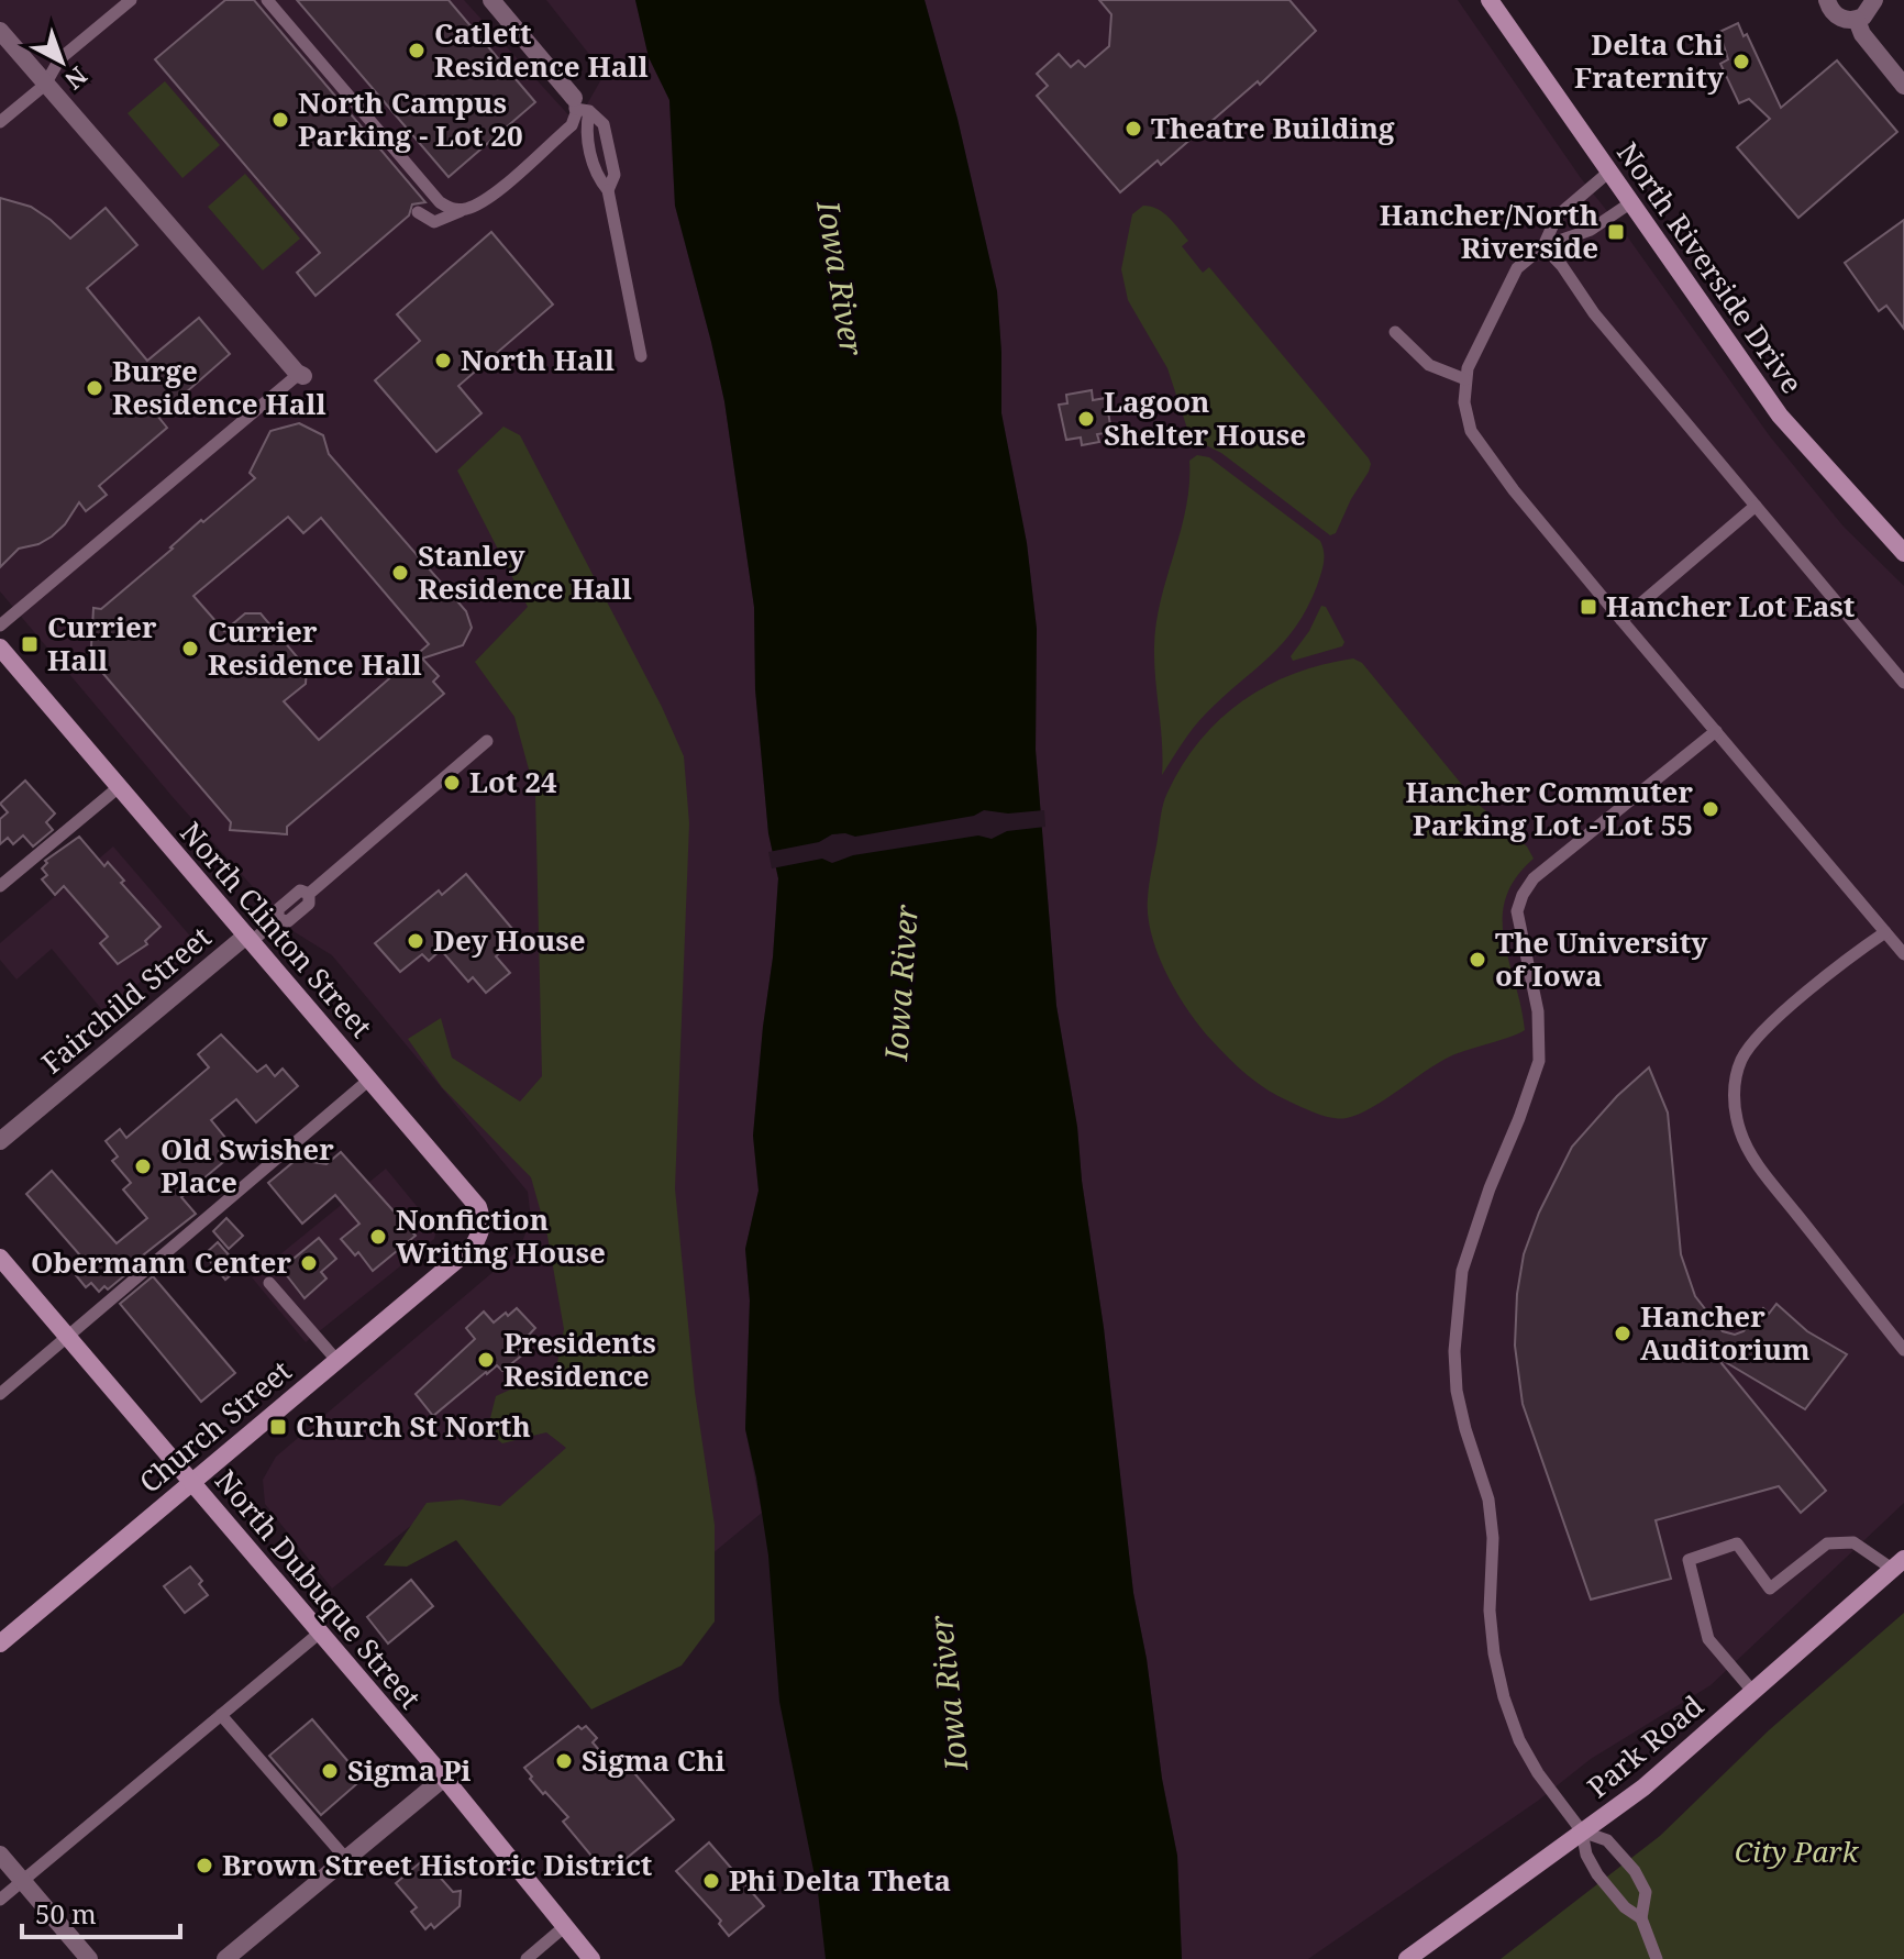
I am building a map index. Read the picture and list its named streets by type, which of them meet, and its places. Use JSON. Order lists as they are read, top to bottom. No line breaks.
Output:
{"streets":{"street":["North Riverside Drive","North Clinton Street","Fairchild Street","Church Street","North Dubuque Street","Park Road"]},"crossings":[["North Clinton Street","Fairchild Street"],["North Clinton Street","Church Street"],["Church Street","North Dubuque Street"]],"water":["Iowa River"],"parks":["City Park"],"places":{"other":["Catlett Residence Hall","Delta Chi Fraternity","North Campus Parking - Lot 20","Theatre Building","North Hall","Burge Residence Hall","Lagoon Shelter House","Stanley Residence Hall","Currier Residence Hall","Lot 24","Hancher Commuter Parking Lot - Lot 55","Dey House","The University of Iowa","Old Swisher Place","Nonfiction Writing House","Obermann Center","Hancher Auditorium","Presidents Residence","Sigma Chi","Sigma Pi","Brown Street Historic District","Phi Delta Theta"],"transit":["Hancher/North Riverside","Hancher Lot East","Currier Hall","Church St North"]},"scale_bar":"50 m","north":"bottom right"}
